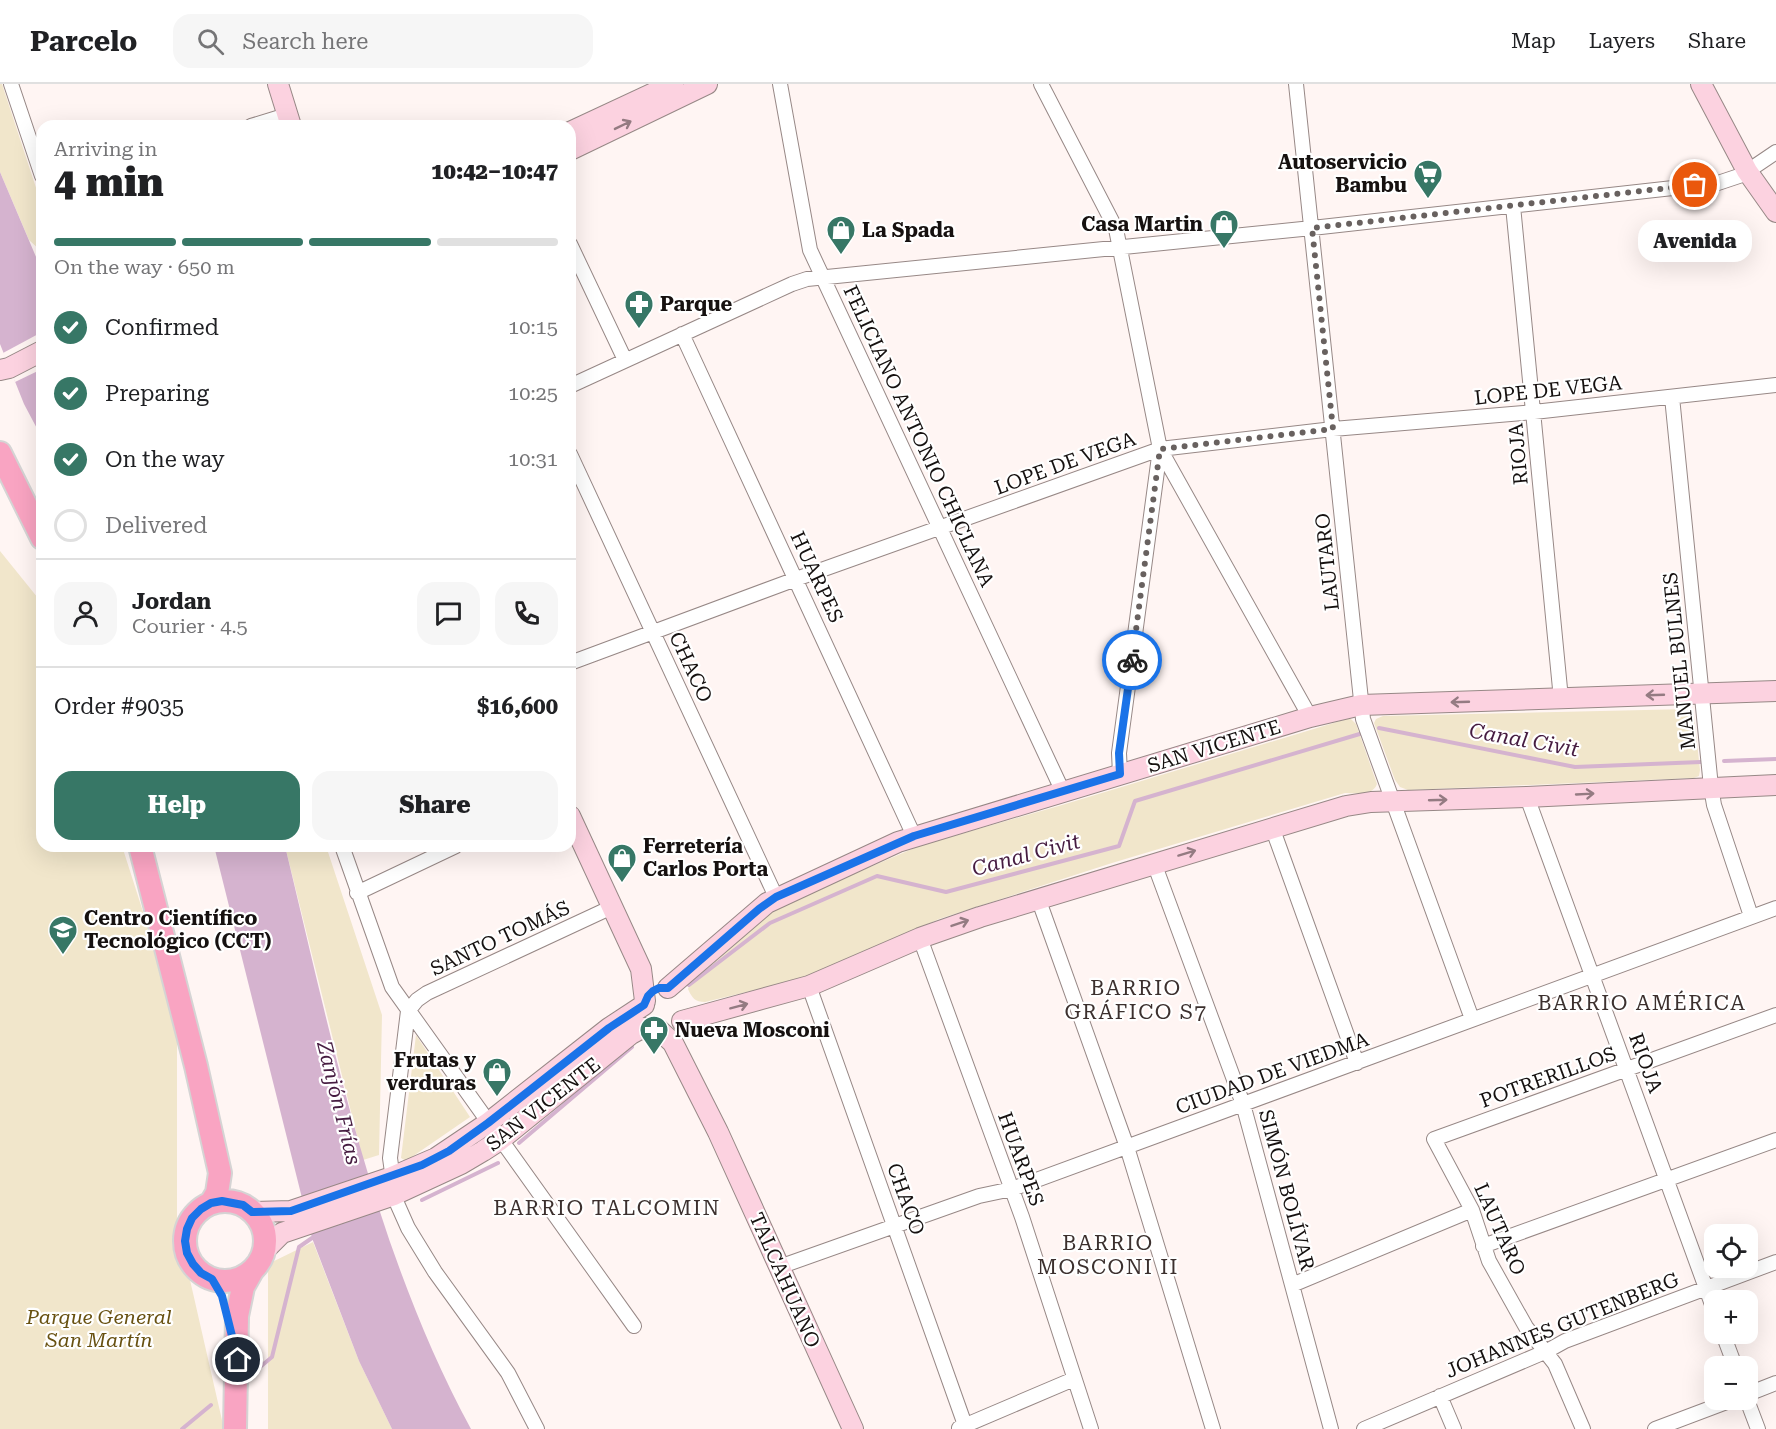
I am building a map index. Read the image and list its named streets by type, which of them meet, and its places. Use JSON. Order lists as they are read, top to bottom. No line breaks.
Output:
{"streets":{"main road":["SAN VICENTE","TALCAHUANO"],"street":["LOPE DE VEGA","FELICIANO ANTONIO CHICLANA","RIOJA","LAUTARO","HUARPES","MANUEL BULNES","CHACO","SANTO TOMÁS","CIUDAD DE VIEDMA","POTRERILLOS","SIMÓN BOLÍVAR","JOHANNES GUTENBERG"]},"crossings":[["LOPE DE VEGA","FELICIANO ANTONIO CHICLANA"],["LOPE DE VEGA","RIOJA"],["LOPE DE VEGA","LAUTARO"],["LOPE DE VEGA","HUARPES"],["LOPE DE VEGA","MANUEL BULNES"],["LOPE DE VEGA","CHACO"],["FELICIANO ANTONIO CHICLANA","SAN VICENTE"],["RIOJA","SAN VICENTE"],["RIOJA","CIUDAD DE VIEDMA"],["RIOJA","POTRERILLOS"],["RIOJA","JOHANNES GUTENBERG"],["LAUTARO","SAN VICENTE"],["LAUTARO","CIUDAD DE VIEDMA"],["LAUTARO","POTRERILLOS"],["LAUTARO","JOHANNES GUTENBERG"],["HUARPES","SAN VICENTE"],["HUARPES","CIUDAD DE VIEDMA"],["MANUEL BULNES","SAN VICENTE"],["MANUEL BULNES","CIUDAD DE VIEDMA"],["CHACO","SAN VICENTE"],["CHACO","CIUDAD DE VIEDMA"],["SAN VICENTE","TALCAHUANO"],["CIUDAD DE VIEDMA","SIMÓN BOLÍVAR"],["CIUDAD DE VIEDMA","TALCAHUANO"]],"districts":["BARRIO GRÁFICO S7","BARRIO AMÉRICA","BARRIO TALCOMIN","BARRIO MOSCONI II"],"water":["Canal Civit","Zanjón Frías"],"parks":["Parque General San Martín"],"places":{"other":["Avenida"],"supermarket":["Autoservicio Bambu"],"shop":["Casa Martin","La Spada","Ferretería Carlos Porta","Frutas y verduras"],"pharmacy":["Parque","Nueva Mosconi"],"school or university":["Centro Científico Tecnológico (CCT)"]},"page":{"header":"Parcelo","search":"Search here","nav":["Map","Layers","Share"],"heading":["4 min","Arriving in","10:42–10:47"],"panel":["Jordan","Courier · 4.5","Order #9035","$16,600"],"bubble":"Avenida","bar":"On the way · 650 m","list":[["Confirmed","10:15"],["Preparing","10:25"],["On the way","10:31"],"Delivered"],"buttons":["Help","Share"],"map_buttons":["+","−"]}}
